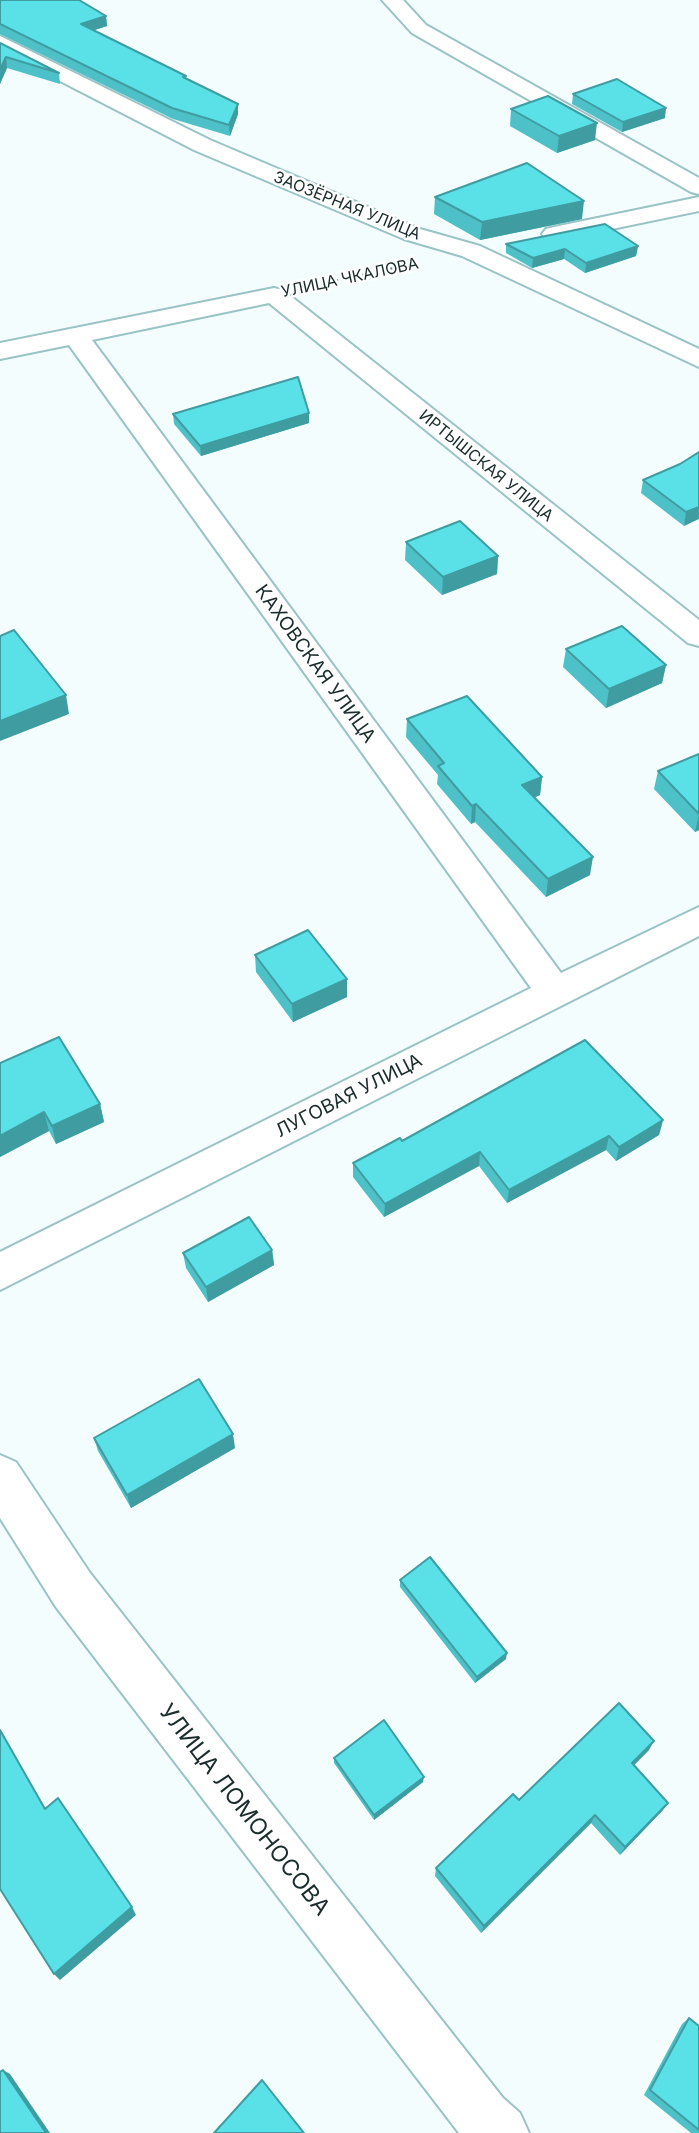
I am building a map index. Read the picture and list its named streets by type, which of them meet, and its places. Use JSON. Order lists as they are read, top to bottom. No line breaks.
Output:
{"streets":{"street":["ЗАОЗЁРНАЯ УЛИЦА","УЛИЦА ЧКАЛОВА","ИРТЫШСКАЯ УЛИЦА","КАХОВСКАЯ УЛИЦА","ЛУГОВАЯ УЛИЦА","УЛИЦА ЛОМОНОСОВА"]},"crossings":[["ЗАОЗЁРНАЯ УЛИЦА","УЛИЦА ЧКАЛОВА"],["УЛИЦА ЧКАЛОВА","ИРТЫШСКАЯ УЛИЦА"],["УЛИЦА ЧКАЛОВА","КАХОВСКАЯ УЛИЦА"],["КАХОВСКАЯ УЛИЦА","ЛУГОВАЯ УЛИЦА"]]}
